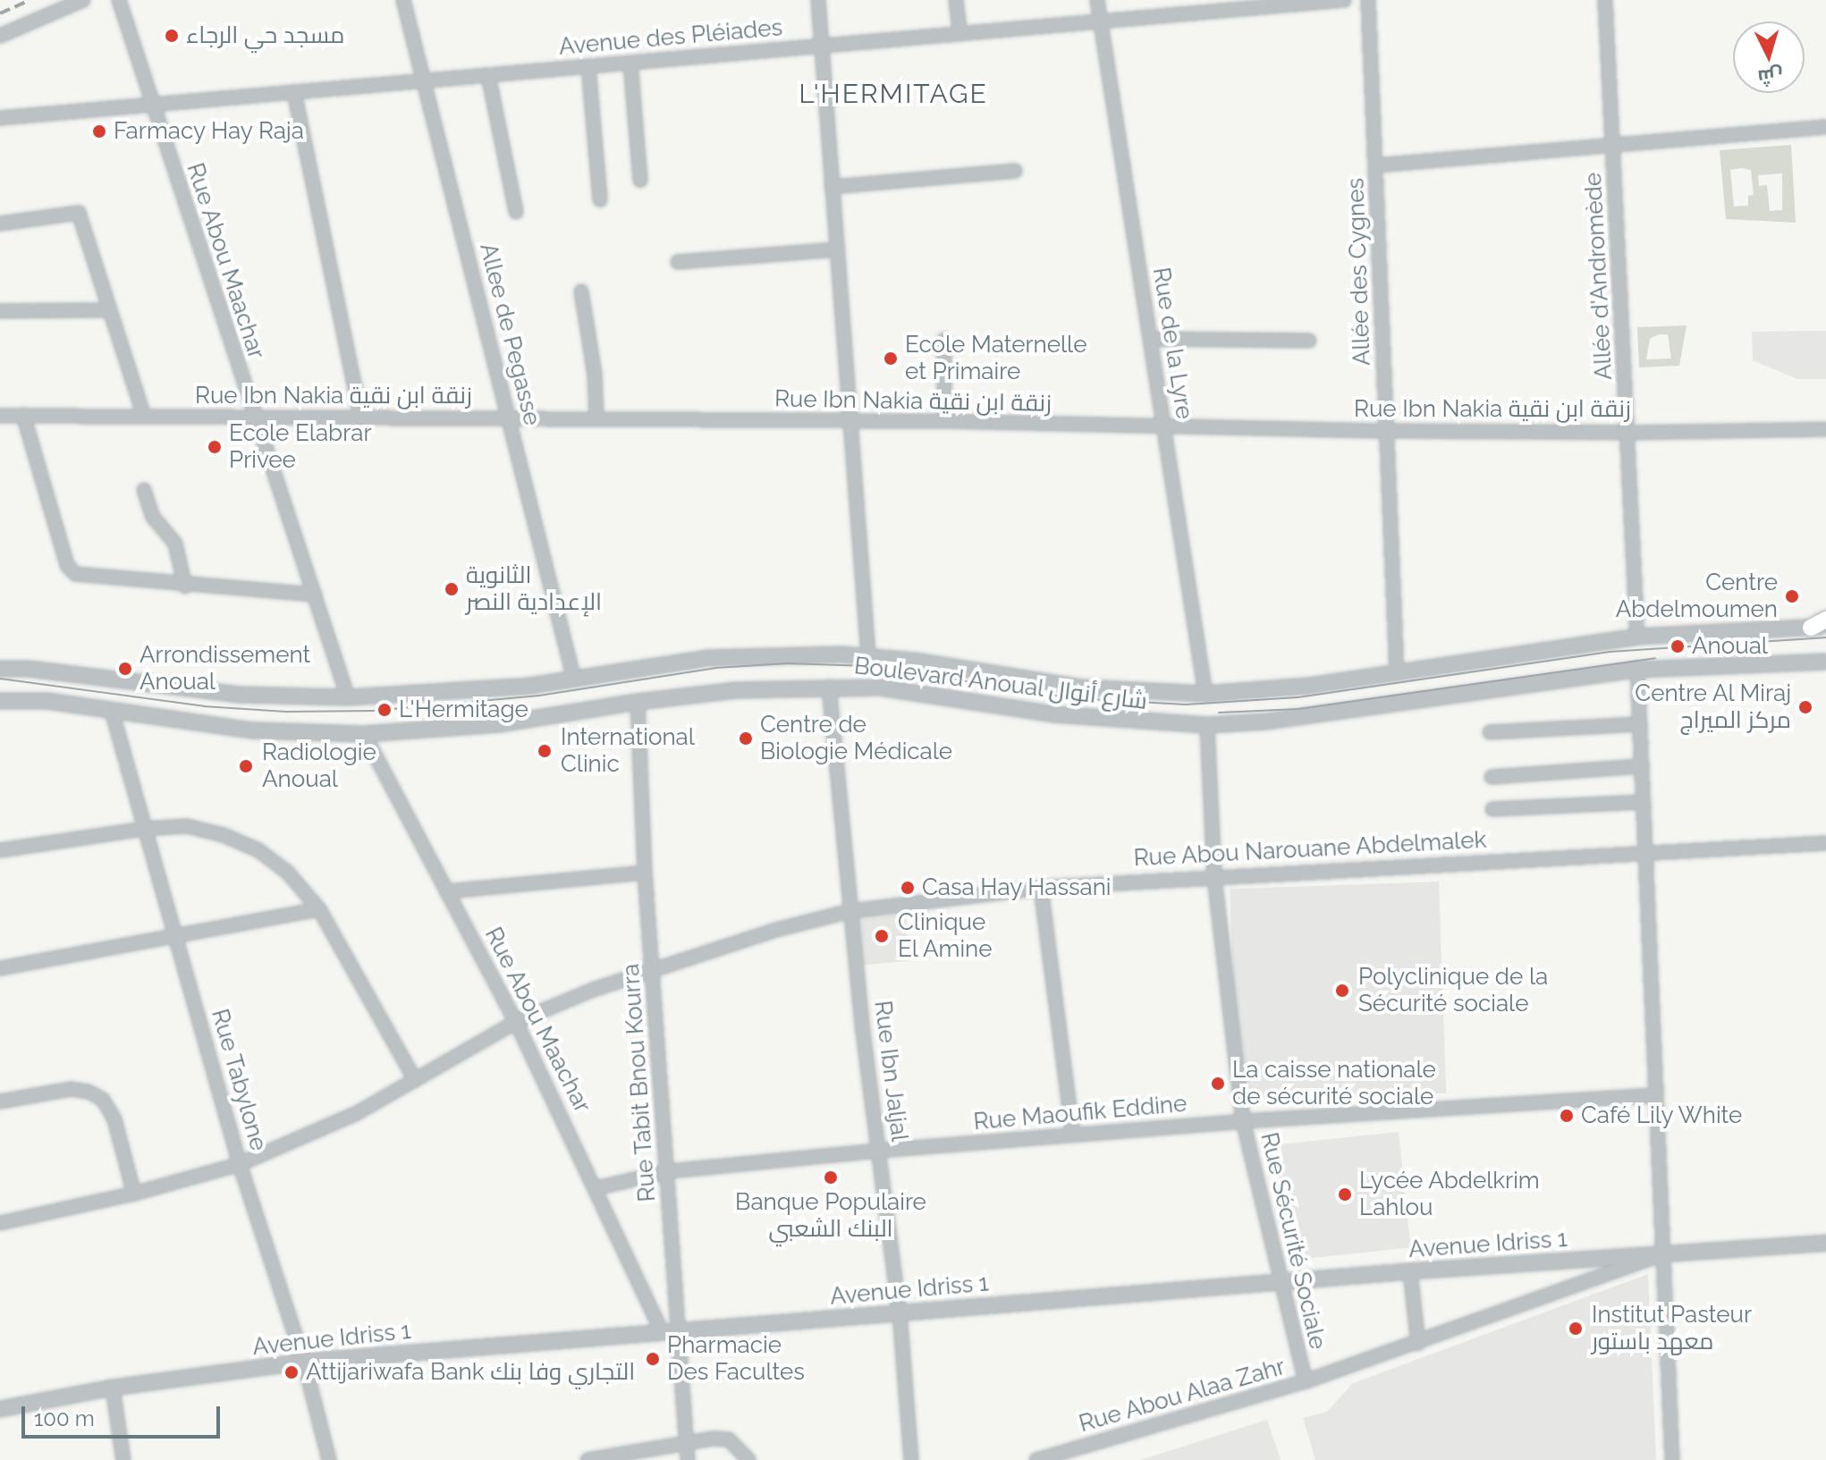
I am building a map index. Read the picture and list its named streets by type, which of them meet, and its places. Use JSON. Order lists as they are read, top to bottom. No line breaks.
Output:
{"streets":{"street":["Avenue des Pléiades","Rue Abou Maachar","Allée des Cygnes","Allée d'Andromède","Allee de Pegasse","Rue de la Lyre","Rue Ibn Nakia زنقة ابن نقية","Boulevard Anoual شارع أنوال","Rue Abou Narouane Abdelmalek","Rue Ibn Jaljal","Rue Tabylone","Rue Tabit Bnou Kourra","Rue Maoufik Eddine","Rue Sécurité Sociale","Avenue Idriss 1","Rue Abou Alaa Zahr"]},"crossings":[["Avenue des Pléiades","Rue Abou Maachar"],["Avenue des Pléiades","Allee de Pegasse"],["Avenue des Pléiades","Rue de la Lyre"],["Rue Abou Maachar","Rue Ibn Nakia زنقة ابن نقية"],["Rue Abou Maachar","Boulevard Anoual شارع أنوال"],["Rue Abou Maachar","Rue Abou Narouane Abdelmalek"],["Rue Abou Maachar","Rue Maoufik Eddine"],["Rue Abou Maachar","Avenue Idriss 1"],["Allée des Cygnes","Rue Ibn Nakia زنقة ابن نقية"],["Allée des Cygnes","Boulevard Anoual شارع أنوال"],["Allée d'Andromède","Rue Ibn Nakia زنقة ابن نقية"],["Allée d'Andromède","Boulevard Anoual شارع أنوال"],["Allee de Pegasse","Rue Ibn Nakia زنقة ابن نقية"],["Allee de Pegasse","Boulevard Anoual شارع أنوال"],["Rue de la Lyre","Rue Ibn Nakia زنقة ابن نقية"],["Rue de la Lyre","Boulevard Anoual شارع أنوال"],["Boulevard Anoual شارع أنوال","Rue Ibn Jaljal"],["Boulevard Anoual شارع أنوال","Rue Tabylone"],["Boulevard Anoual شارع أنوال","Rue Tabit Bnou Kourra"],["Boulevard Anoual شارع أنوال","Rue Sécurité Sociale"],["Rue Abou Narouane Abdelmalek","Rue Ibn Jaljal"],["Rue Abou Narouane Abdelmalek","Rue Tabylone"],["Rue Abou Narouane Abdelmalek","Rue Tabit Bnou Kourra"],["Rue Abou Narouane Abdelmalek","Rue Sécurité Sociale"],["Rue Ibn Jaljal","Rue Maoufik Eddine"],["Rue Ibn Jaljal","Avenue Idriss 1"],["Rue Tabylone","Avenue Idriss 1"],["Rue Tabit Bnou Kourra","Rue Maoufik Eddine"],["Rue Tabit Bnou Kourra","Avenue Idriss 1"],["Rue Maoufik Eddine","Rue Sécurité Sociale"],["Rue Sécurité Sociale","Avenue Idriss 1"],["Rue Sécurité Sociale","Rue Abou Alaa Zahr"],["Avenue Idriss 1","Rue Abou Alaa Zahr"]],"districts":["L'HERMITAGE"],"places":["مسجد حي الرجاء","Farmacy Hay Raja","Ecole Maternelle et Primaire","Ecole Elabrar Privee","الثانوية الإعدادية النصر","Centre Abdelmoumen","Anoual","Arrondissement Anoual","Centre Al Miraj مركز الميراج","L'Hermitage","Centre de Biologie Médicale","International Clinic","Radiologie Anoual","Casa Hay Hassani","Clinique El Amine","Polyclinique de la Sécurité sociale","La caisse nationale de sécurité sociale","Café Lily White","Banque Populaire البنك الشعبي","Lycée Abdelkrim Lahlou","Institut Pasteur معهد باستور","Pharmacie Des Facultes","Attijariwafa Bank التجاري وفا بنك"],"scale_bar":"100 m","north":"bottom"}
